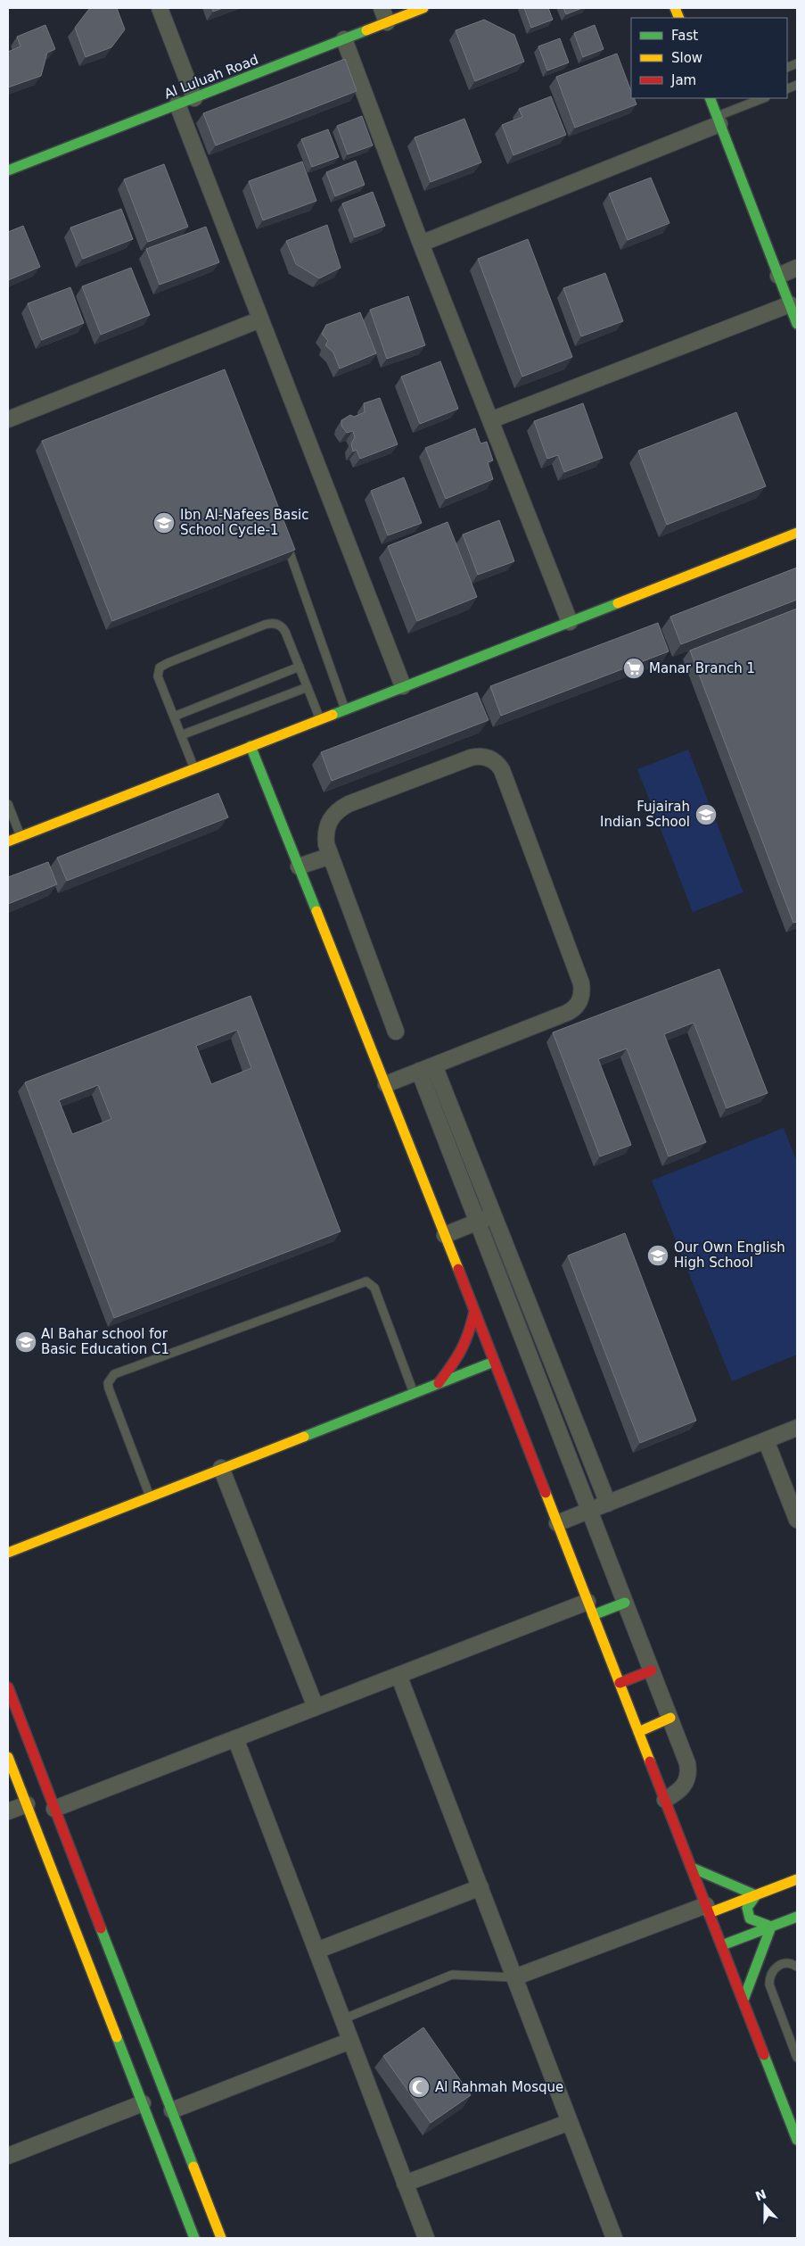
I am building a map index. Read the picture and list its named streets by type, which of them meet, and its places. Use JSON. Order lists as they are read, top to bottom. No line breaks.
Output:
{"streets":{"street":["Al Luluah Road"]},"places":{"school or university":["Ibn Al-Nafees Basic School Cycle-1","Fujairah Indian School","Our Own English High School","Al Bahar school for Basic Education C1"],"supermarket":["Manar Branch 1"],"mosque":["Al Rahmah Mosque"]},"legend":["Fast","Slow","Jam"],"north":"top"}
